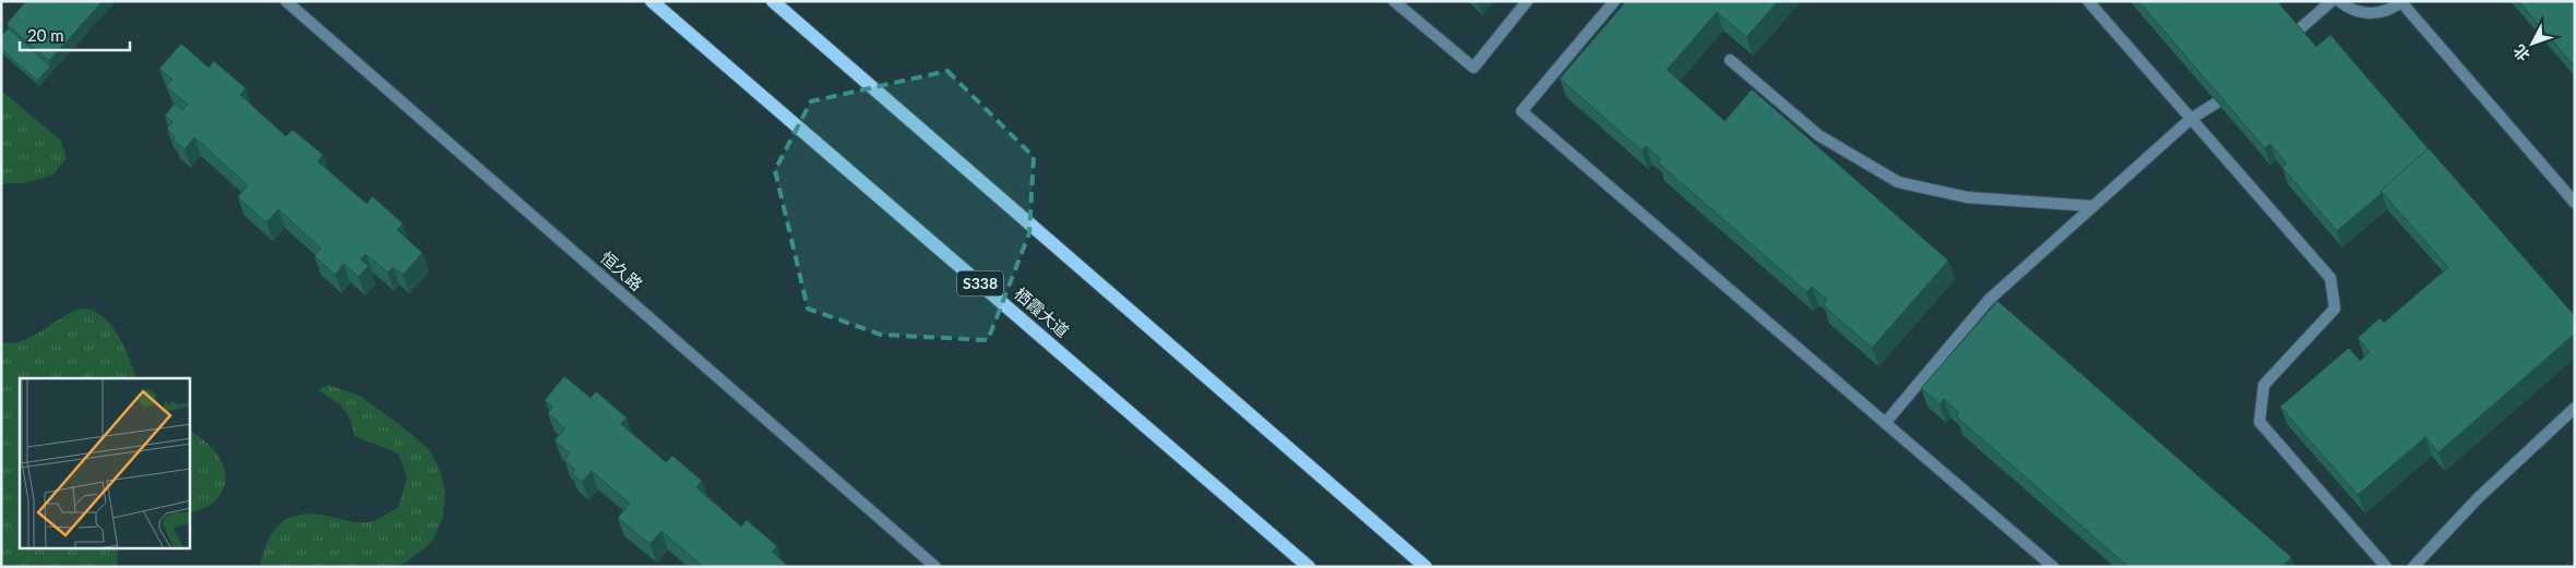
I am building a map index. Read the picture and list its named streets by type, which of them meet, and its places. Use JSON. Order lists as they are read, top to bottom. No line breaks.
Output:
{"streets":{"main road":["S338","栖霞大道"],"street":["恒久路"]},"scale_bar":"20 m","north":"bottom left"}
